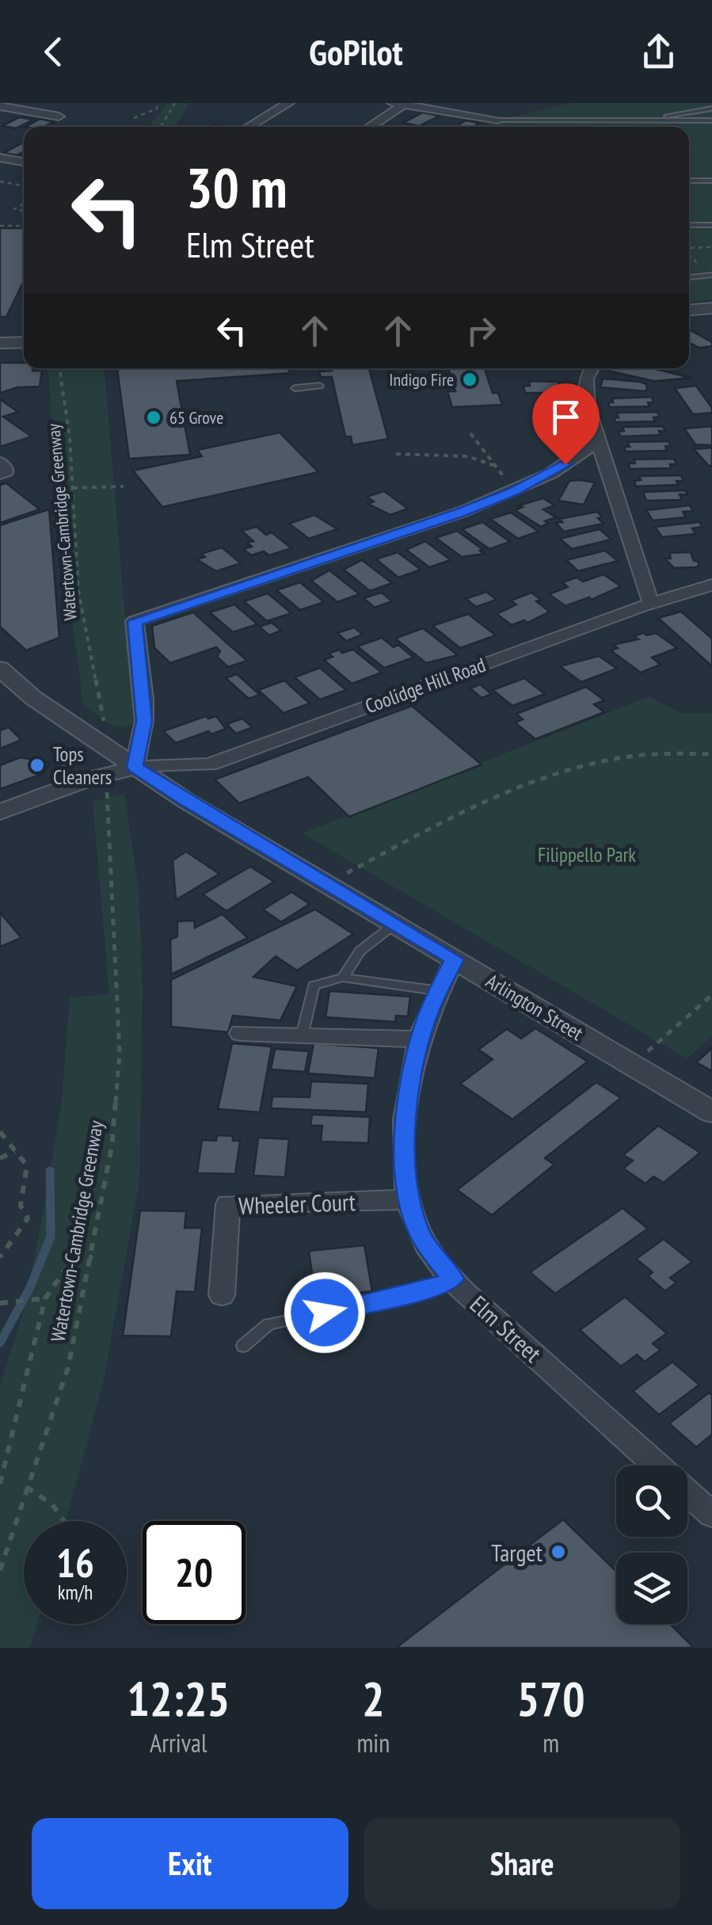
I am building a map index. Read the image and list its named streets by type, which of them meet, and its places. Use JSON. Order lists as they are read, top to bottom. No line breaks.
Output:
{"streets":{"street":["Coolidge Hill Road","Arlington Street","Wheeler Court","Elm Street"],"path":["Watertown-Cambridge Greenway"]},"crossings":[["Coolidge Hill Road","Arlington Street"],["Arlington Street","Elm Street"],["Wheeler Court","Elm Street"]],"parks":["Filippello Park"],"places":["Indigo Fire","65 Grove","Tops Cleaners","Target"],"page":{"header":"GoPilot","turn":["30 m","Elm Street"],"speed":"16 km/h","limit":"20","eta":["12:25","Arrival","2","min","570","m"],"buttons":["Exit","Share"]}}
